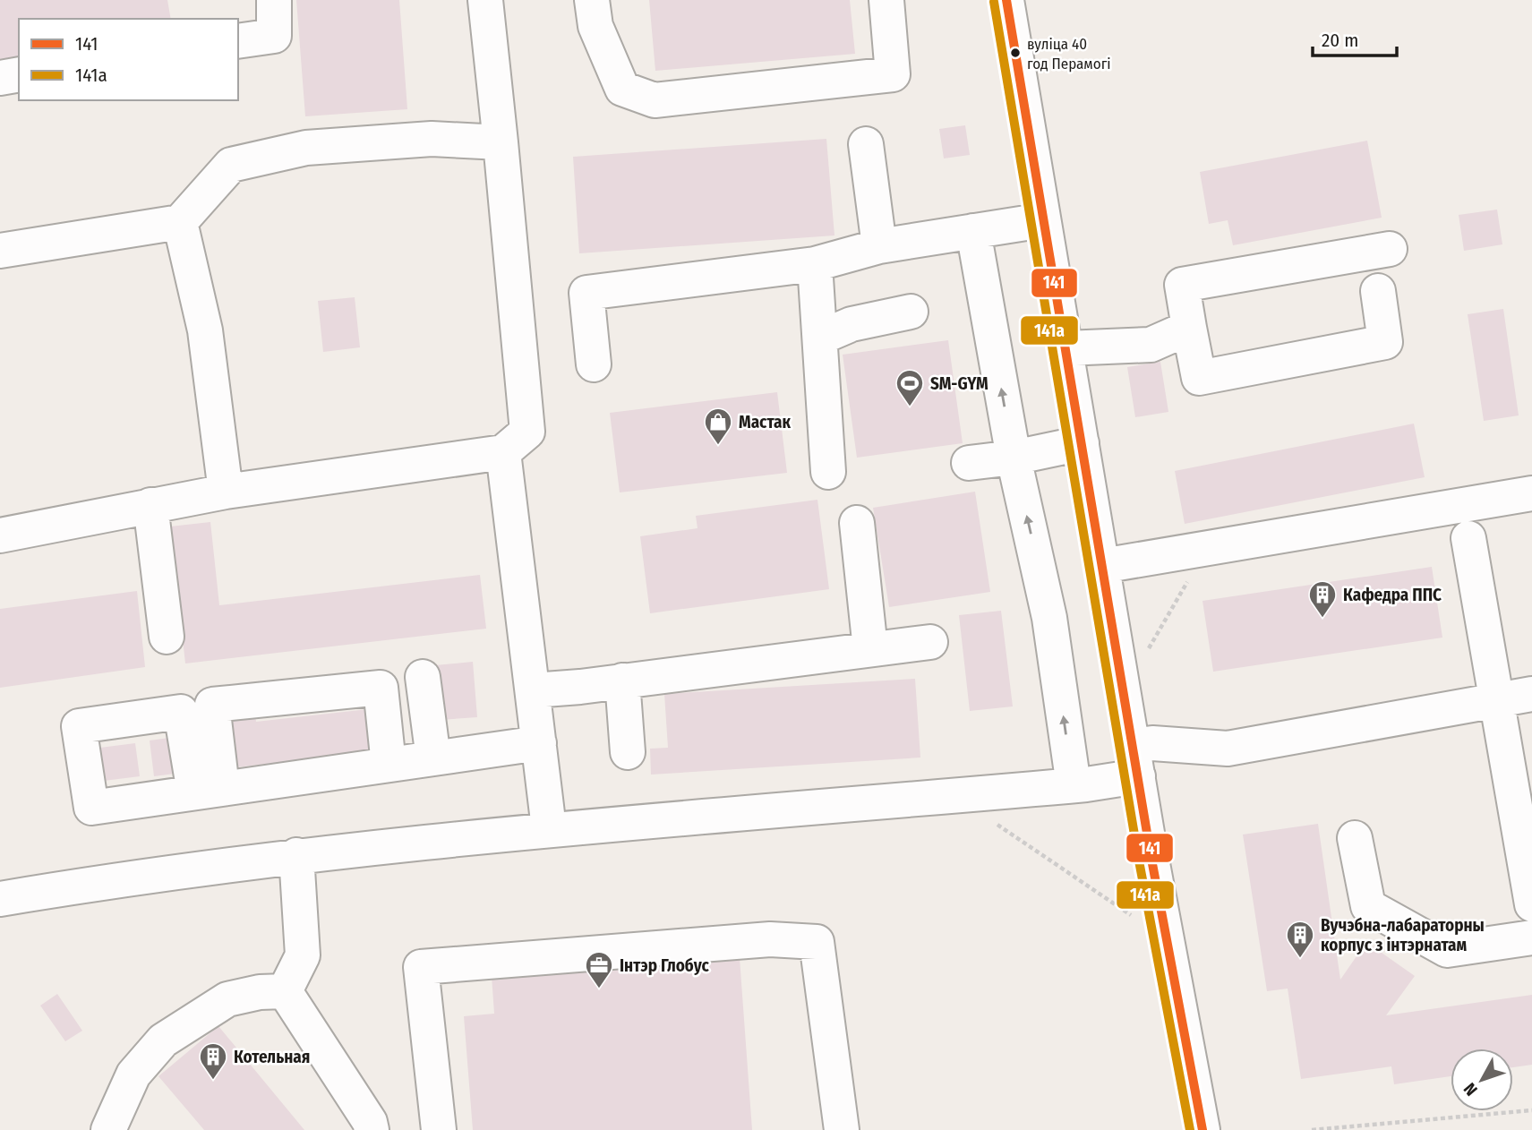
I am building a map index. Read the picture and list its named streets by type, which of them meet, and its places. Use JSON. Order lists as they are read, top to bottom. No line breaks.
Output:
{"places":{"other":["вуліца 40 год Перамогі"],"sports":["SM-GYM"],"shop":["Мастак"],"building":["Кафедра ППС","Вучэбна-лабараторны корпус з інтэрнатам","Котельная"],"office":["Інтэр Глобус"]},"lines":["transit line 141","transit line 141а"],"legend":["141","141а"],"scale_bar":"20 m","north":"bottom left"}
